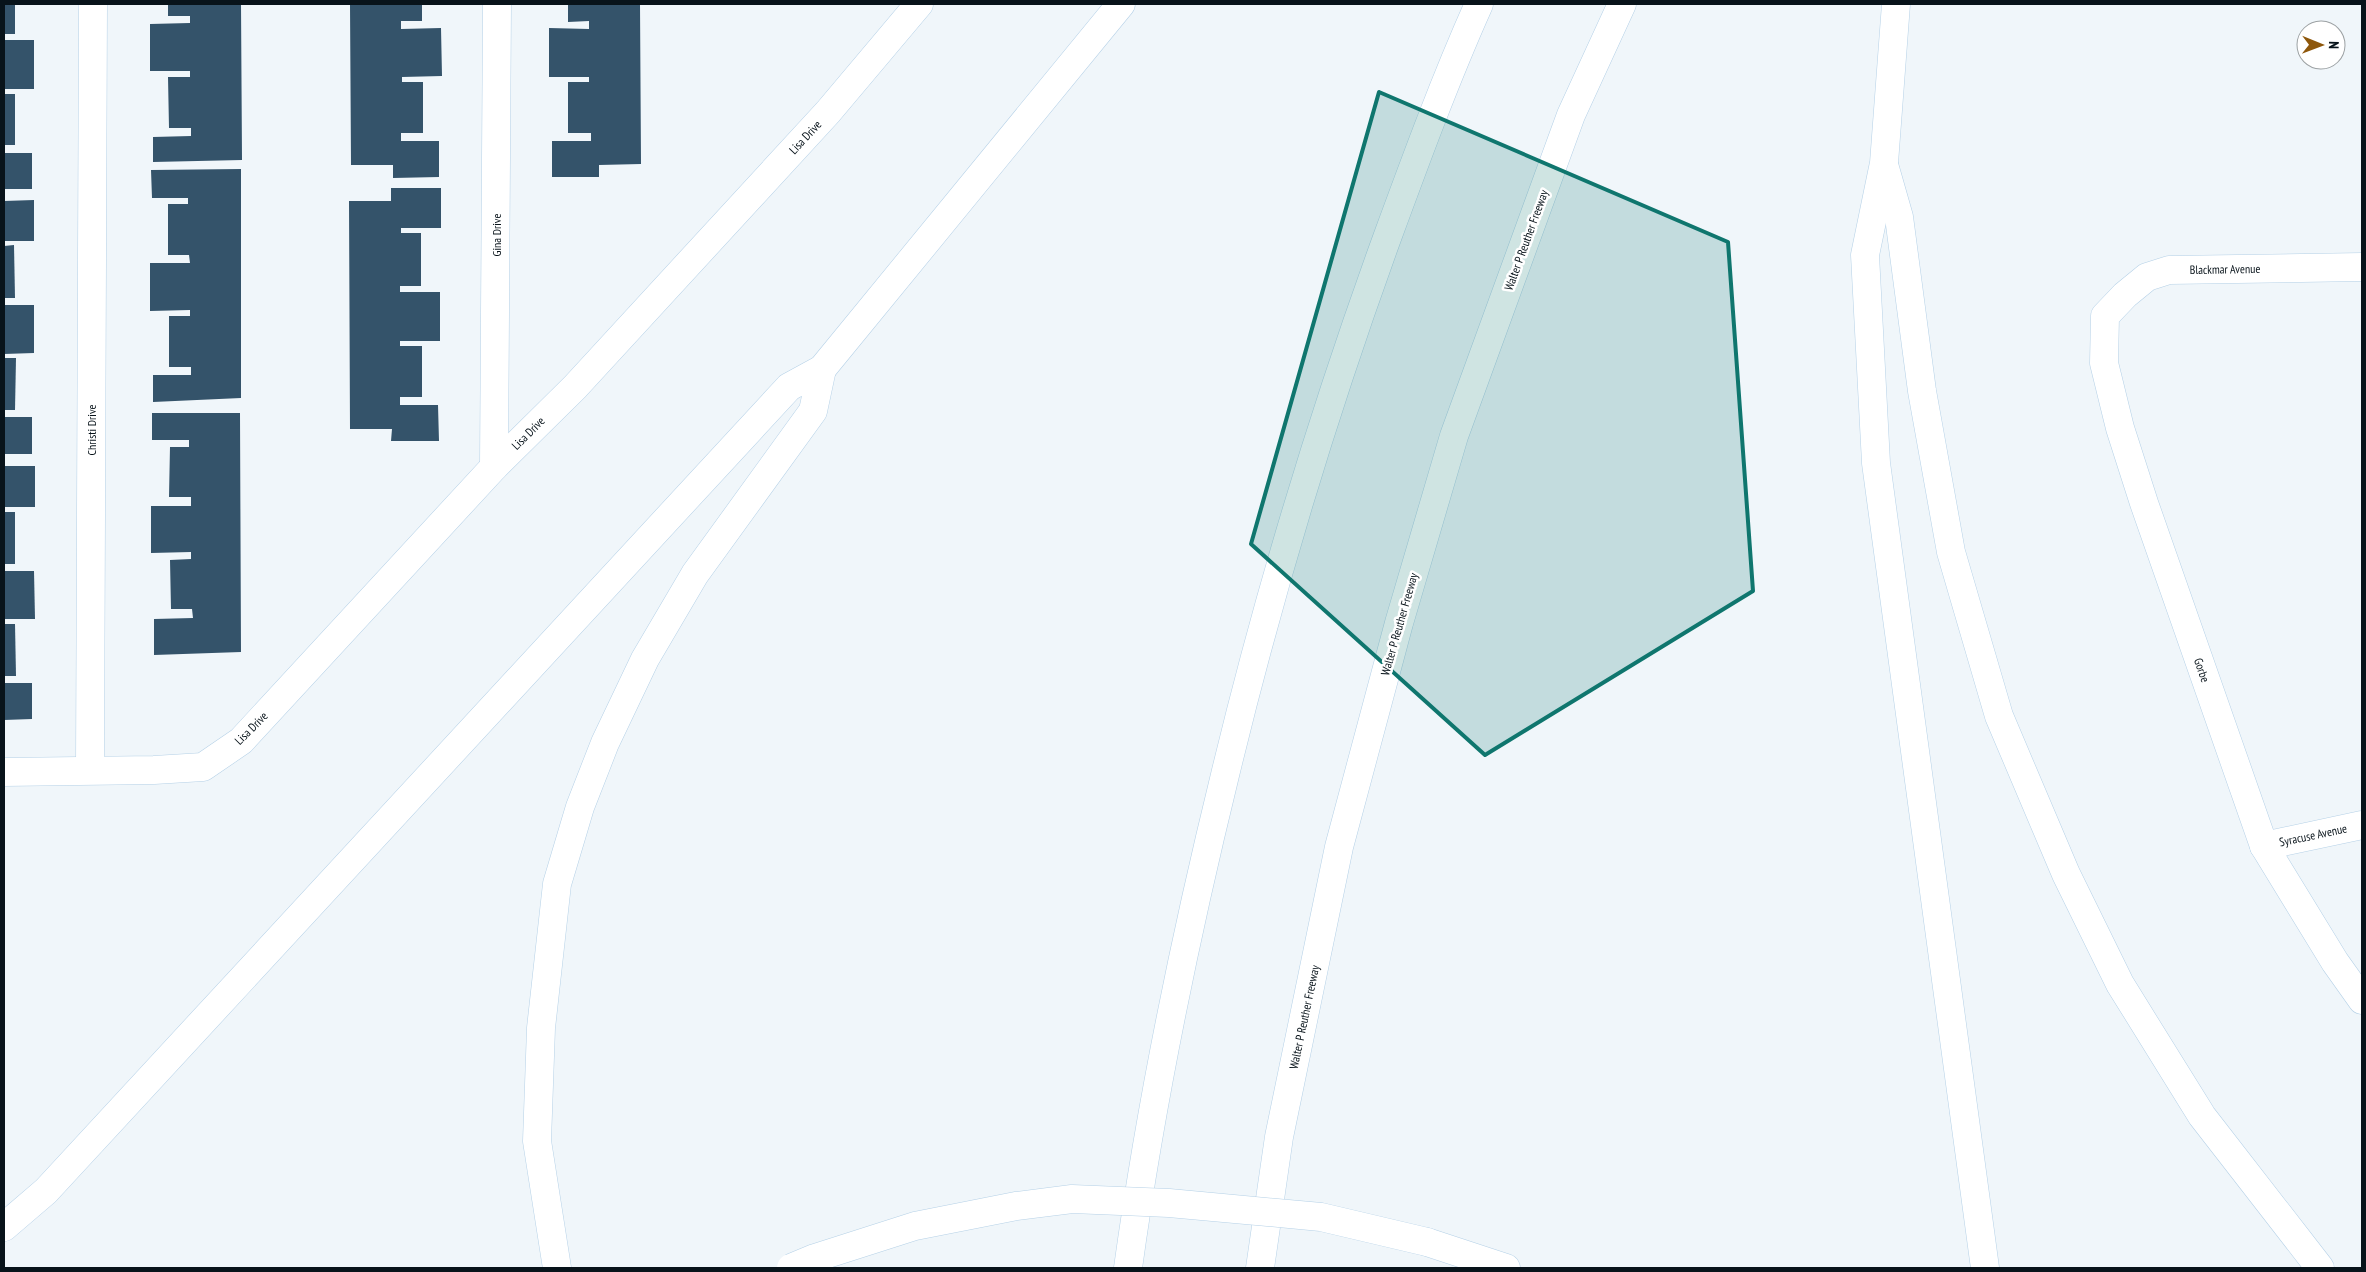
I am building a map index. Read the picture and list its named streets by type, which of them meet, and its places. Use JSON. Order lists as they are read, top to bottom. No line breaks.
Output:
{"streets":{"main road":["Lisa Drive","Gina Drive","Walter P Reuther Freeway","Blackmar Avenue","Christi Drive","Gorbe","Syracuse Avenue"]},"crossings":[["Lisa Drive","Gina Drive"],["Lisa Drive","Christi Drive"],["Blackmar Avenue","Gorbe"],["Gorbe","Syracuse Avenue"]],"north":"right"}
